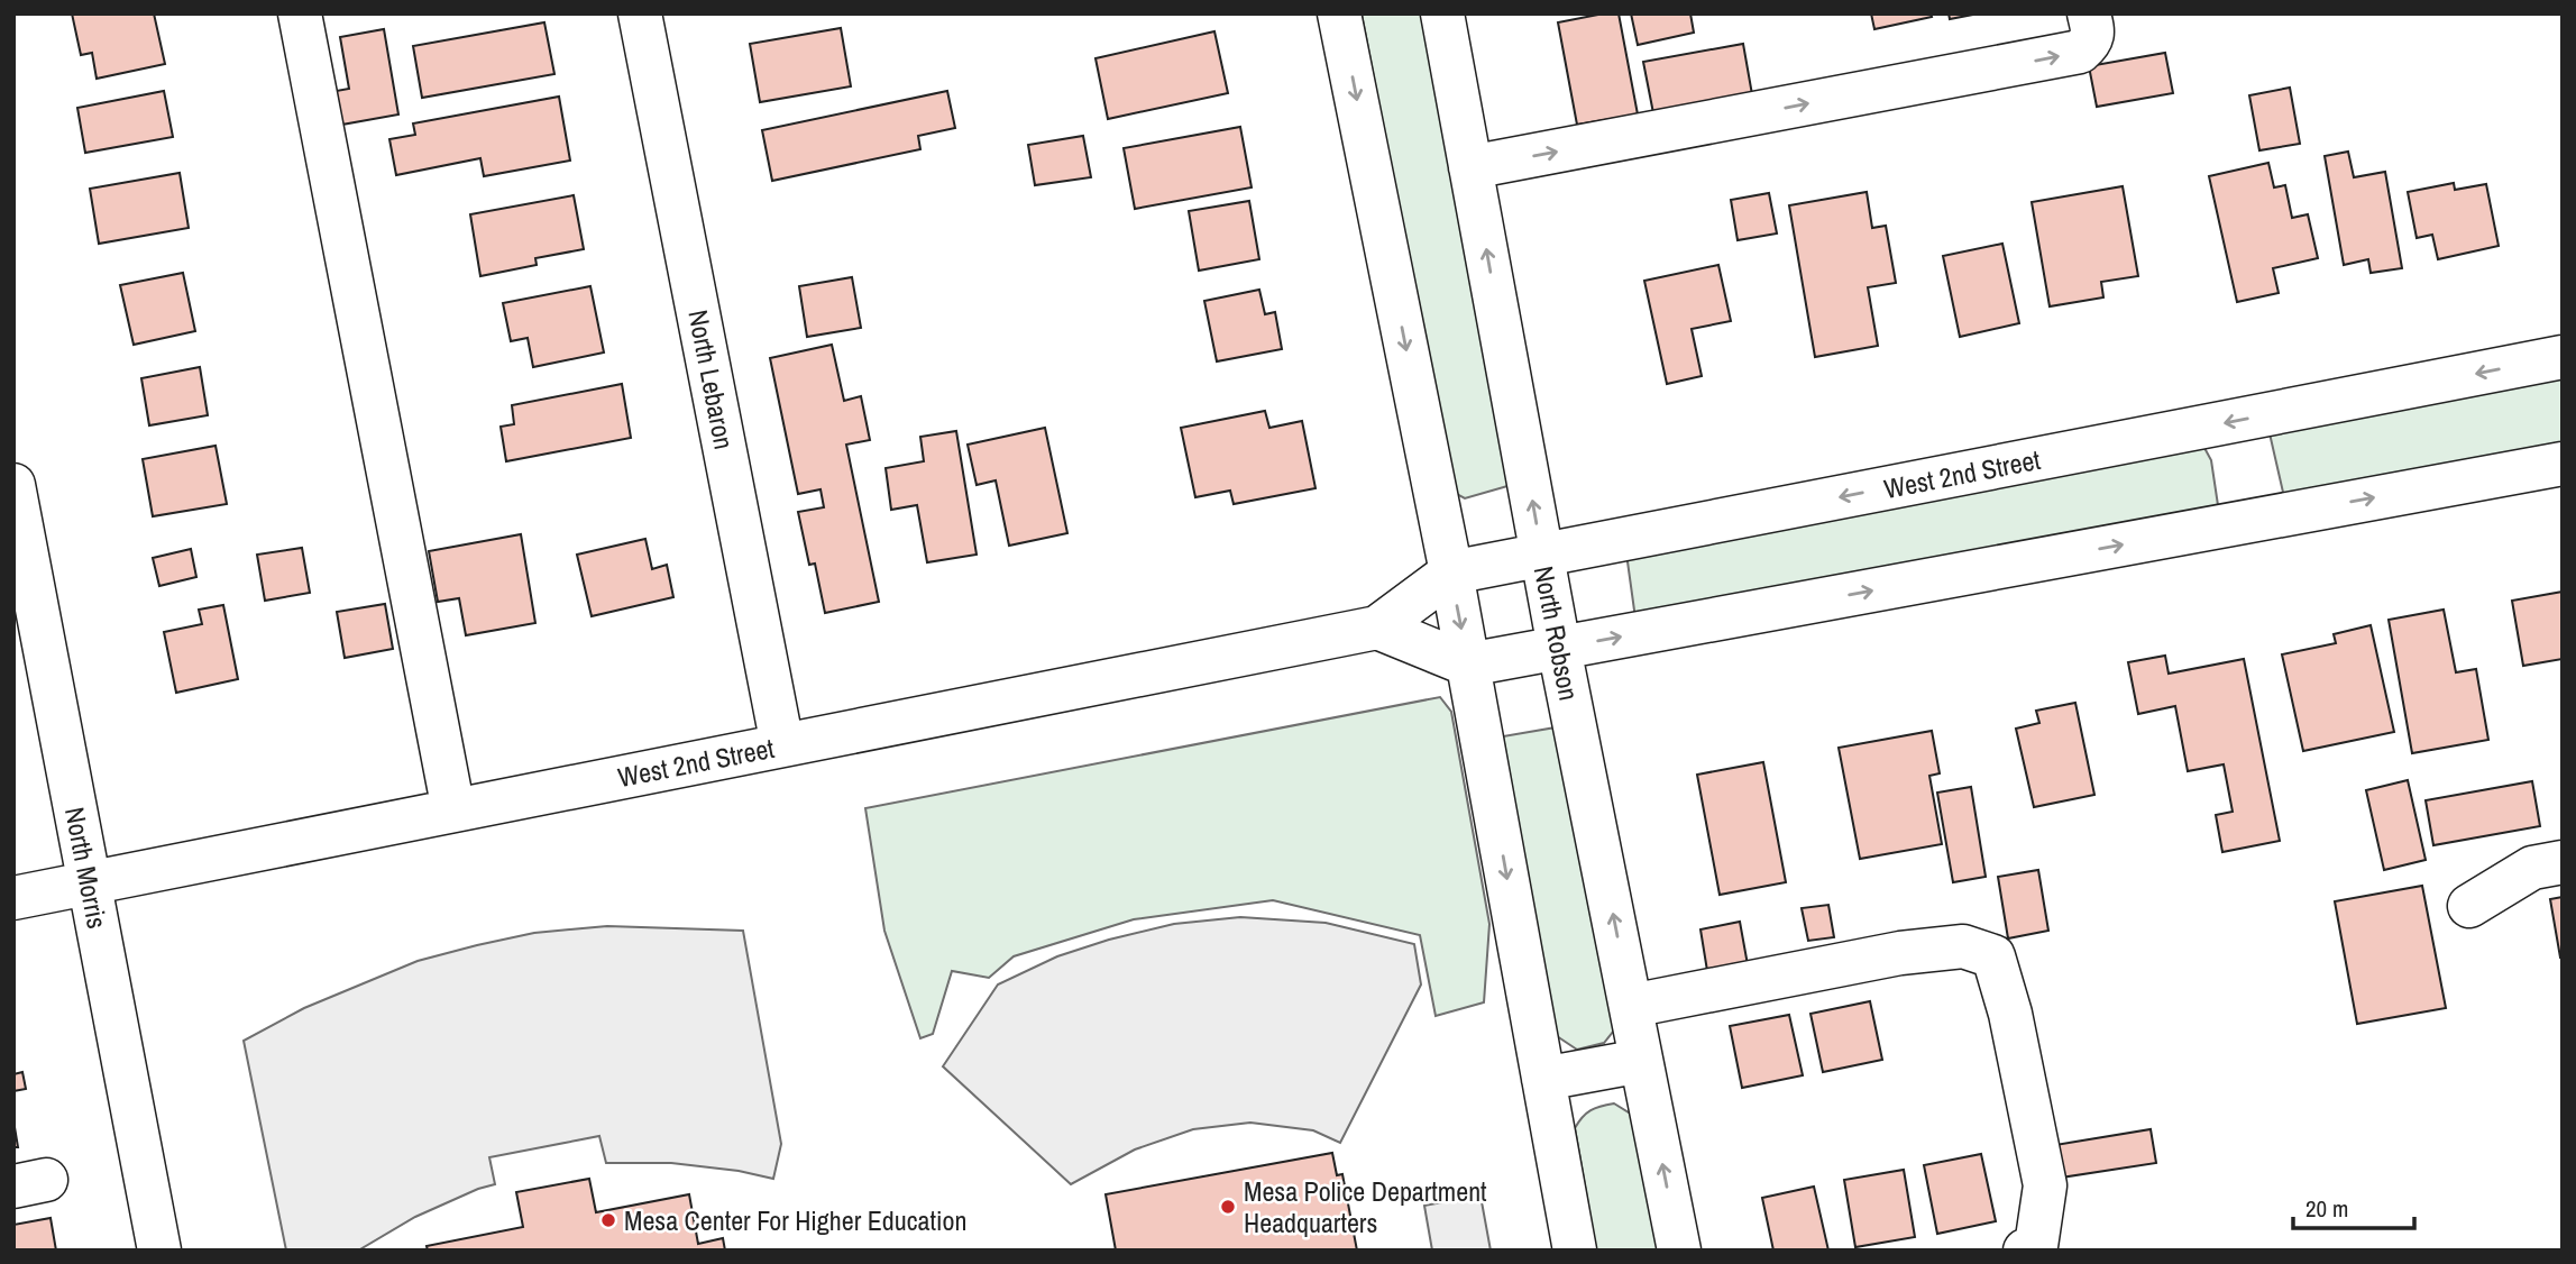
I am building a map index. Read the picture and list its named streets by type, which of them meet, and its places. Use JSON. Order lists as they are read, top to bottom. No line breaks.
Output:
{"streets":{"street":["North Lebaron","West 2nd Street","North Robson","North Morris"]},"crossings":[["North Lebaron","West 2nd Street"],["West 2nd Street","North Robson"],["West 2nd Street","North Morris"]],"places":["Mesa Police Department Headquarters","Mesa Center For Higher Education"],"scale_bar":"20 m"}
